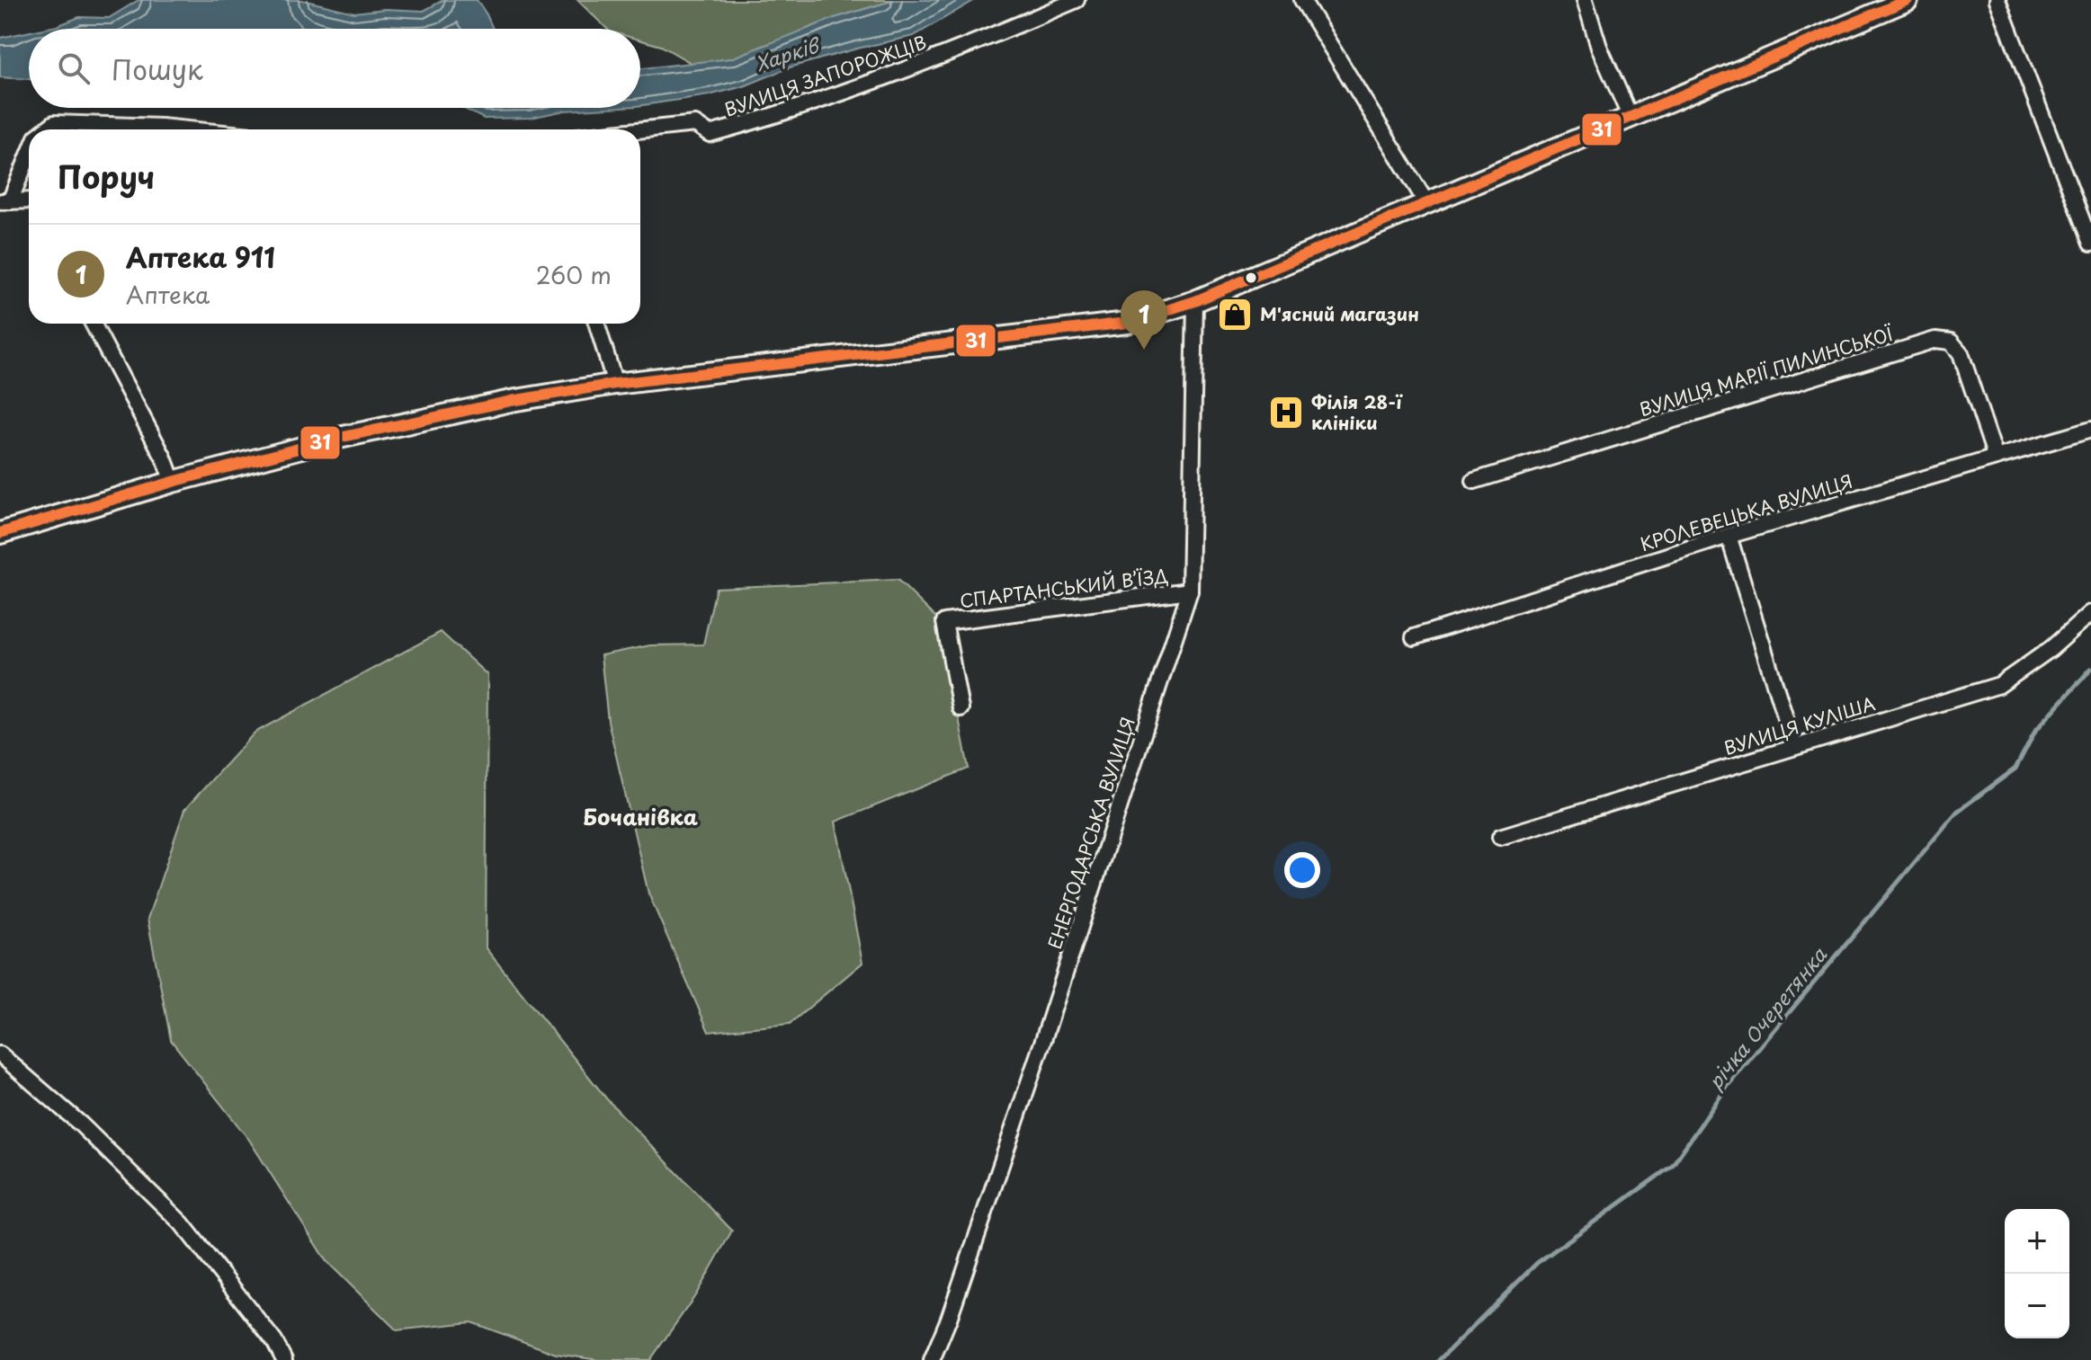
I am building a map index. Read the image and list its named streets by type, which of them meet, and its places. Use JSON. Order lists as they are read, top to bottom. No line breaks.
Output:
{"streets":{"street":["ВУЛИЦЯ ЗАПОРОЖЦІВ","ВУЛИЦЯ МАРІЇ ПИЛИНСЬКОЇ","КРОЛЕВЕЦЬКА ВУЛИЦЯ","СПАРТАНСЬКИЙ В’ЇЗД","ВУЛИЦЯ КУЛІША","ЕНЕРГОДАРСЬКА ВУЛИЦЯ"]},"crossings":[["ВУЛИЦЯ МАРІЇ ПИЛИНСЬКОЇ","КРОЛЕВЕЦЬКА ВУЛИЦЯ"],["СПАРТАНСЬКИЙ В’ЇЗД","ЕНЕРГОДАРСЬКА ВУЛИЦЯ"]],"districts":["Бочанівка"],"water":["Харків","річка Очеретянка"],"places":{"shop":["М'ясний магазин"],"hospital":["Філія 28-ї клініки"]},"lines":["transit line 31"],"page":{"search":"Пошук","heading":"Поруч","list":[{"mark":"1","name":"Аптека 911","note":"Аптека","value":"260 m"}],"pins":"1","map_buttons":["+","−"]}}
